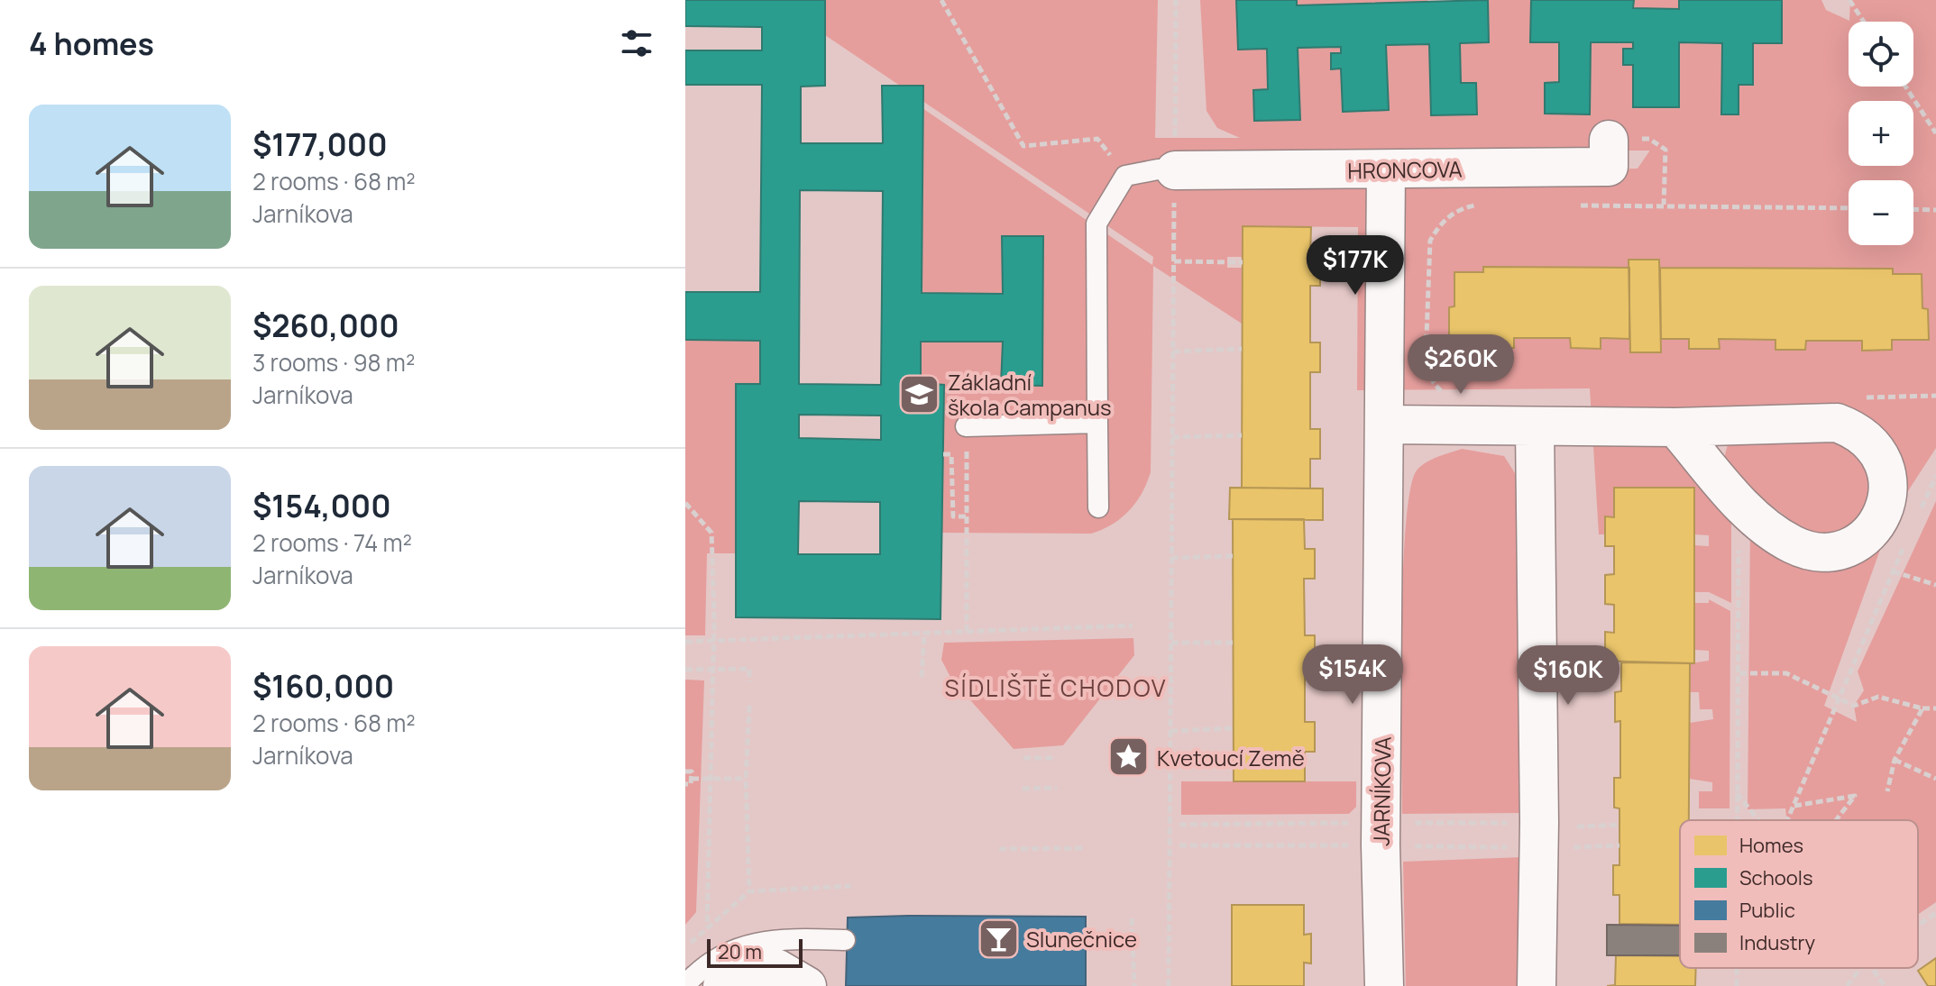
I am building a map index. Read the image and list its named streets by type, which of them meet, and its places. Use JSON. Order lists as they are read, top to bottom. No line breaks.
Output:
{"streets":{"street":["HRONCOVA","JARNÍKOVA"]},"crossings":[["HRONCOVA","JARNÍKOVA"]],"districts":["SÍDLIŠTĚ CHODOV"],"places":{"school or university":["Základní škola Campanus"],"place":["Kvetoucí Země"],"bar":["Slunečnice"]},"legend":["Homes","Schools","Public","Industry"],"scale_bar":"20 m","page":{"heading":"4 homes","map_buttons":["+","−"],"list":[{"name":"$177,000","note":"2 rooms · 68 m² · Jarníkova"},{"name":"$260,000","note":"3 rooms · 98 m² · Jarníkova"},{"name":"$154,000","note":"2 rooms · 74 m² · Jarníkova"},{"name":"$160,000","note":"2 rooms · 68 m² · Jarníkova"}],"price":["$177K","$260K","$154K","$160K"],"scale":"20 m"}}
